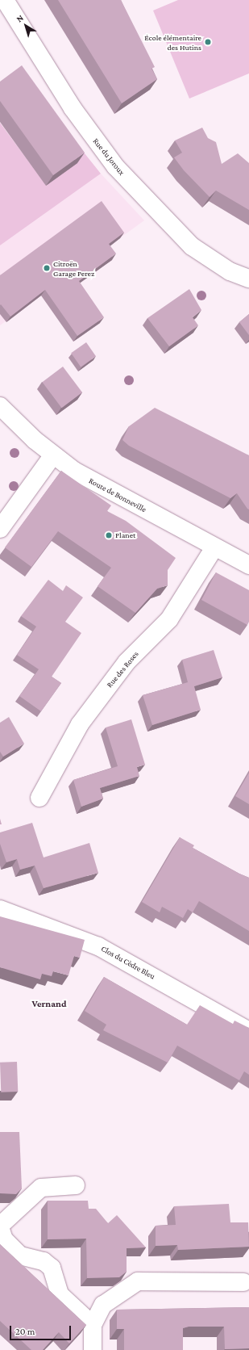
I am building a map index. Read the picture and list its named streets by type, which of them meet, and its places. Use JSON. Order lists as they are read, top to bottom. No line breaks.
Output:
{"streets":{"street":["Rue du Joroux","Route de Bonneville","Rue des Roses","Clos du Cèdre Bleu"]},"crossings":[["Route de Bonneville","Rue des Roses"]],"districts":["Vernand"],"places":["École élémentaire des Hutins","Citroën Garage Perez","Planet"],"scale_bar":"20 m","north":"top left"}
